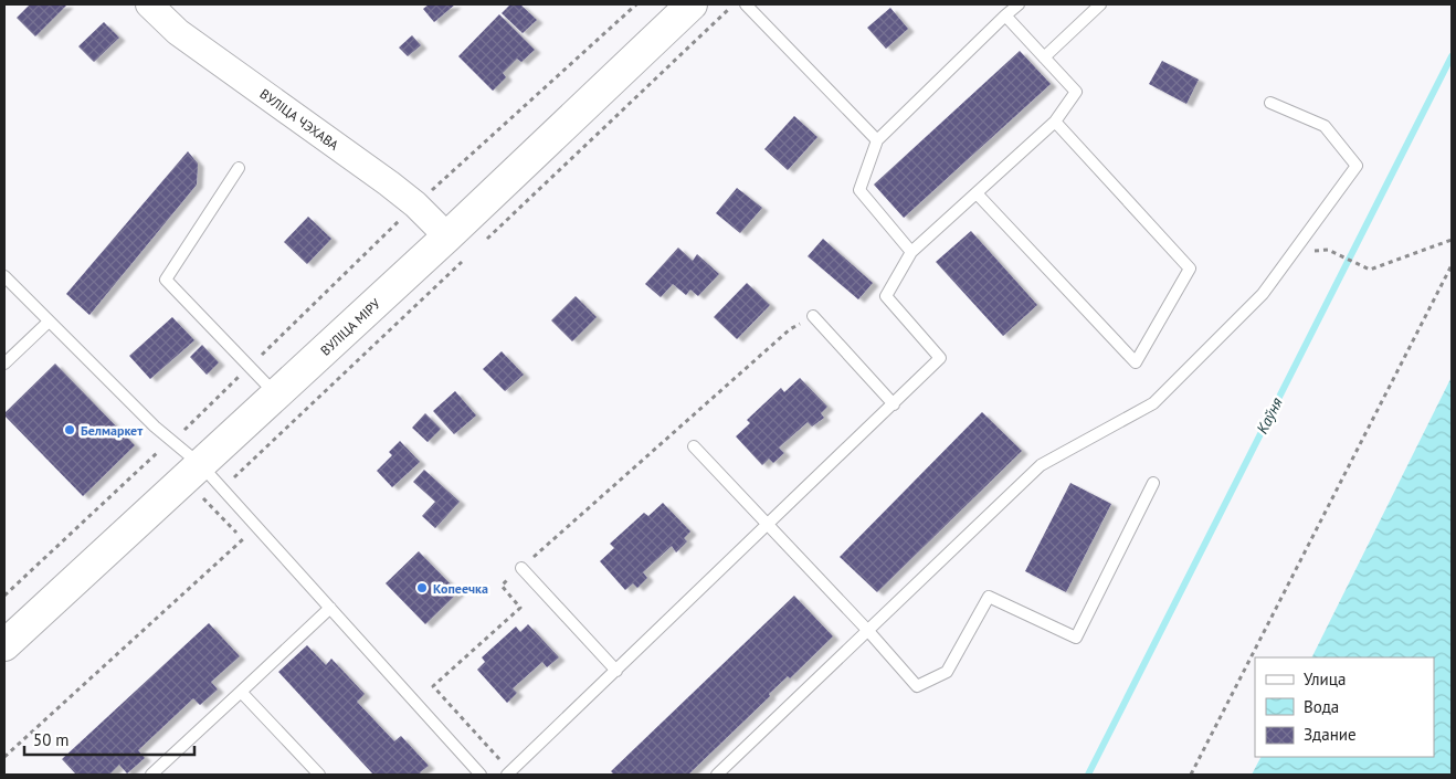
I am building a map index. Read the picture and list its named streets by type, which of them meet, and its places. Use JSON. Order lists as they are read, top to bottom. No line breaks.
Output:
{"streets":{"main road":["ВУЛІЦА МІРУ"],"street":["ВУЛІЦА ЧЭХАВА"]},"crossings":[["ВУЛІЦА ЧЭХАВА","ВУЛІЦА МІРУ"]],"water":["Каўня"],"places":["Белмаркет","Копеечка"],"legend":["Улица","Вода","Здание"],"scale_bar":"50 m"}
